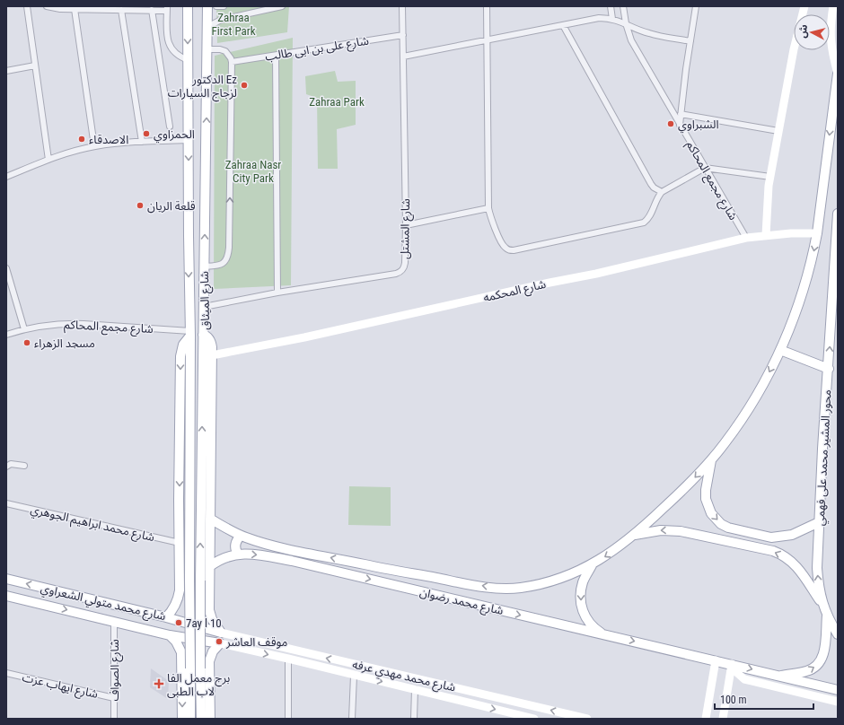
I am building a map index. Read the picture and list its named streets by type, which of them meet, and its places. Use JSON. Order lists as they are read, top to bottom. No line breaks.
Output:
{"streets":{"main road":["شارع الميثاق","محور المشير محمد على فهمي","شارع محمد رضوان","شارع محمد متولي الشعراوي"],"street":["شارع على بن ابى طالب","شارع مجمع المحاكم","شارع المشتل","شارع المحكمه","شارع محمد ابراهيم الجوهري","شارع الصواف","شارع محمد مهدي عرفه","شارع ايهاب عزت"]},"crossings":[["شارع على بن ابى طالب","شارع المشتل"],["شارع مجمع المحاكم","شارع المحكمه"],["شارع مجمع المحاكم","شارع الميثاق"],["شارع المشتل","شارع الميثاق"],["شارع المحكمه","شارع الميثاق"],["شارع الميثاق","شارع محمد ابراهيم الجوهري"],["شارع الميثاق","شارع محمد رضوان"],["شارع الميثاق","شارع محمد متولي الشعراوي"],["شارع الميثاق","شارع محمد مهدي عرفه"],["شارع محمد متولي الشعراوي","شارع الصواف"],["شارع محمد متولي الشعراوي","شارع محمد مهدي عرفه"],["شارع الصواف","شارع ايهاب عزت"]],"parks":["Zahraa First Park","Zahraa Park","Zahraa Nasr City Park"],"places":{"other":["الدكتور Ez لزجاج السيارات","الشبراوي","الحمزاوي","الاصدقاء","قلعة الريان","مسجد الزهراء","7ay l 10","موقف العاشر"],"health":["برج معمل الفا لاب الطبى"]},"scale_bar":"100 m","north":"left"}
